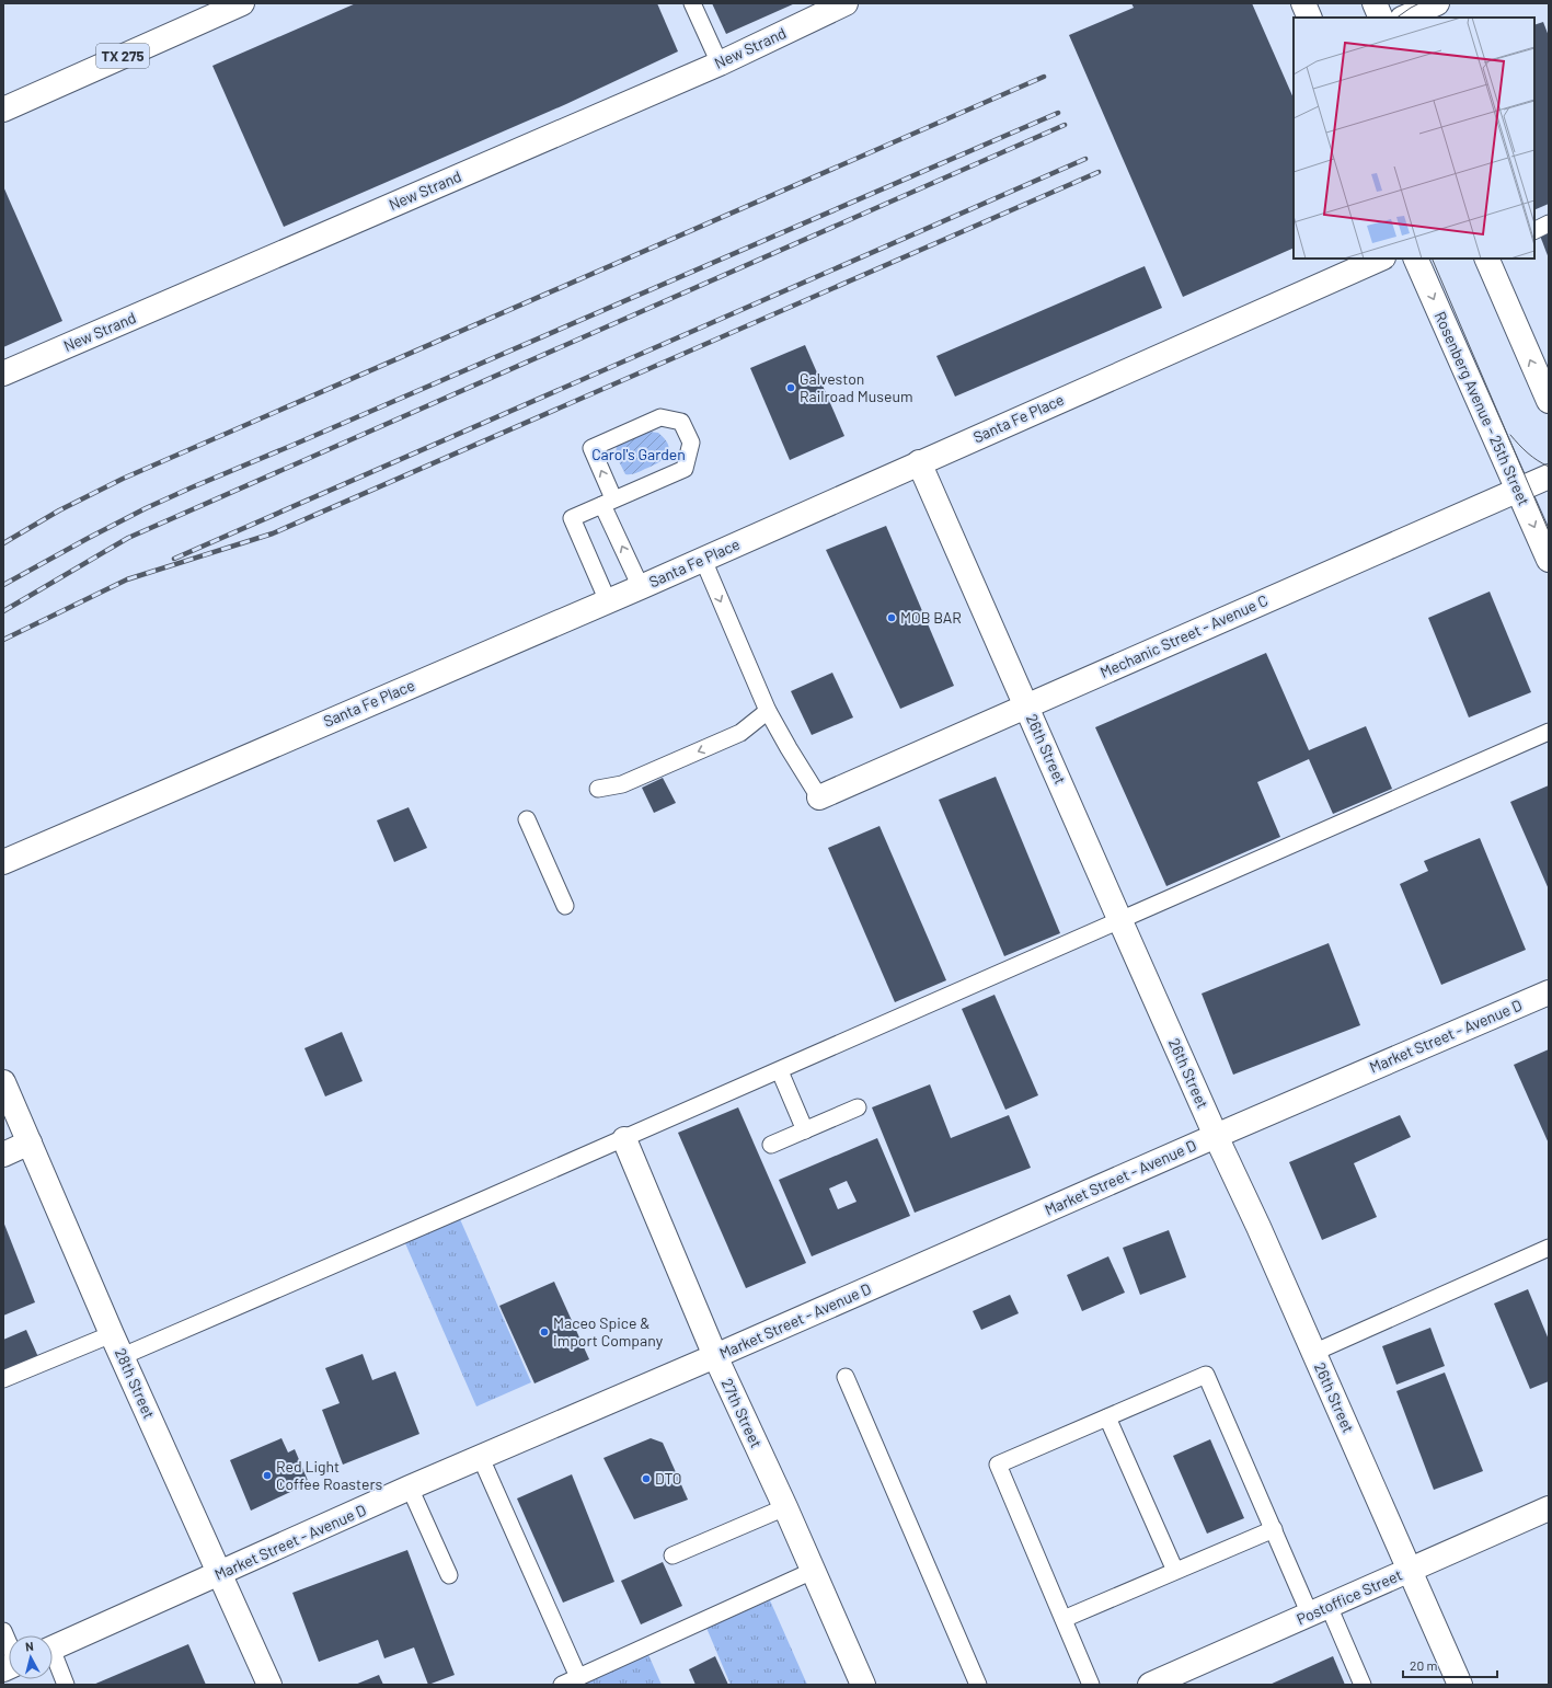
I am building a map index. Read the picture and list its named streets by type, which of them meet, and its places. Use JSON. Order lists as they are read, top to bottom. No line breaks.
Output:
{"streets":{"street":["New Strand","TX 275","Rosenberg Avenue - 25th Street","Santa Fe Place","Mechanic Street - Avenue C","26th Street","Market Street - Avenue D","28th Street","27th Street","Postoffice Street"]},"crossings":[["Rosenberg Avenue - 25th Street","Mechanic Street - Avenue C"],["Santa Fe Place","26th Street"],["Mechanic Street - Avenue C","26th Street"],["26th Street","Market Street - Avenue D"],["26th Street","Postoffice Street"],["Market Street - Avenue D","28th Street"],["Market Street - Avenue D","27th Street"]],"parks":["Carol's Garden"],"places":["Galveston Railroad Museum","MOB BAR","Maceo Spice & Import Company","Red Light Coffee Roasters","DTO"],"scale_bar":"20 m","north":"top"}
